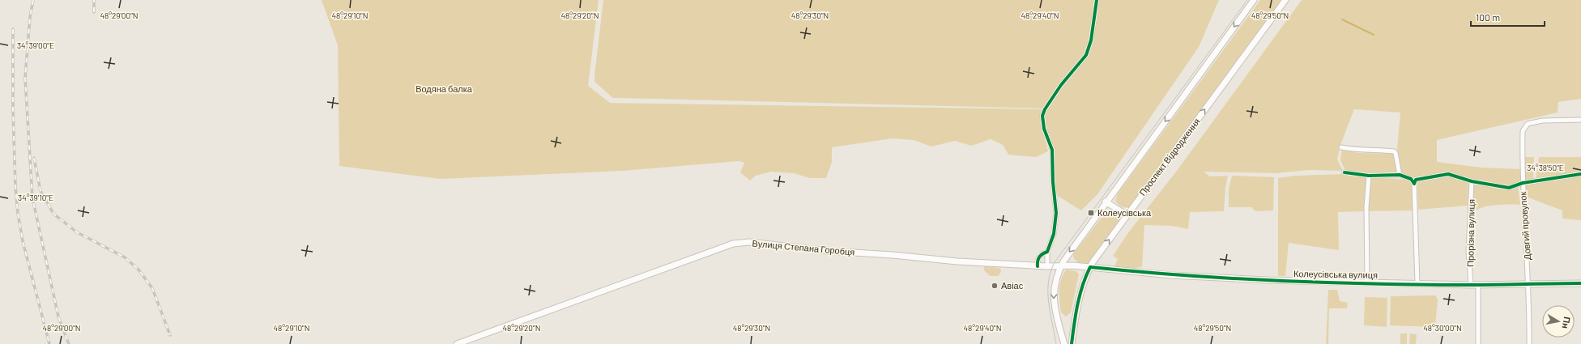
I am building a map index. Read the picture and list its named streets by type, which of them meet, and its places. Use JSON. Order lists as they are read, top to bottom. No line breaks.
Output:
{"streets":{"main road":["Проспект Відродження","Вулиця Степана Горобця","Колеусівська вулиця"],"street":["Довгий провулок","Прорізна вулиця"]},"crossings":[["Проспект Відродження","Вулиця Степана Горобця"],["Проспект Відродження","Колеусівська вулиця"],["Довгий провулок","Колеусівська вулиця"],["Прорізна вулиця","Колеусівська вулиця"],["Вулиця Степана Горобця","Колеусівська вулиця"]],"parks":["Водяна балка"],"places":{"transit":["Колеусівська"],"other":["Авіас"]},"scale_bar":"100 m","north":"right","coordinates":["48°29'00\"N","48°29'10\"N","48°29'20\"N","48°29'30\"N","48°29'40\"N","48°29'50\"N","34°39'00\"E","34°38'50\"E","34°39'10\"E","48°30'00\"N"]}
